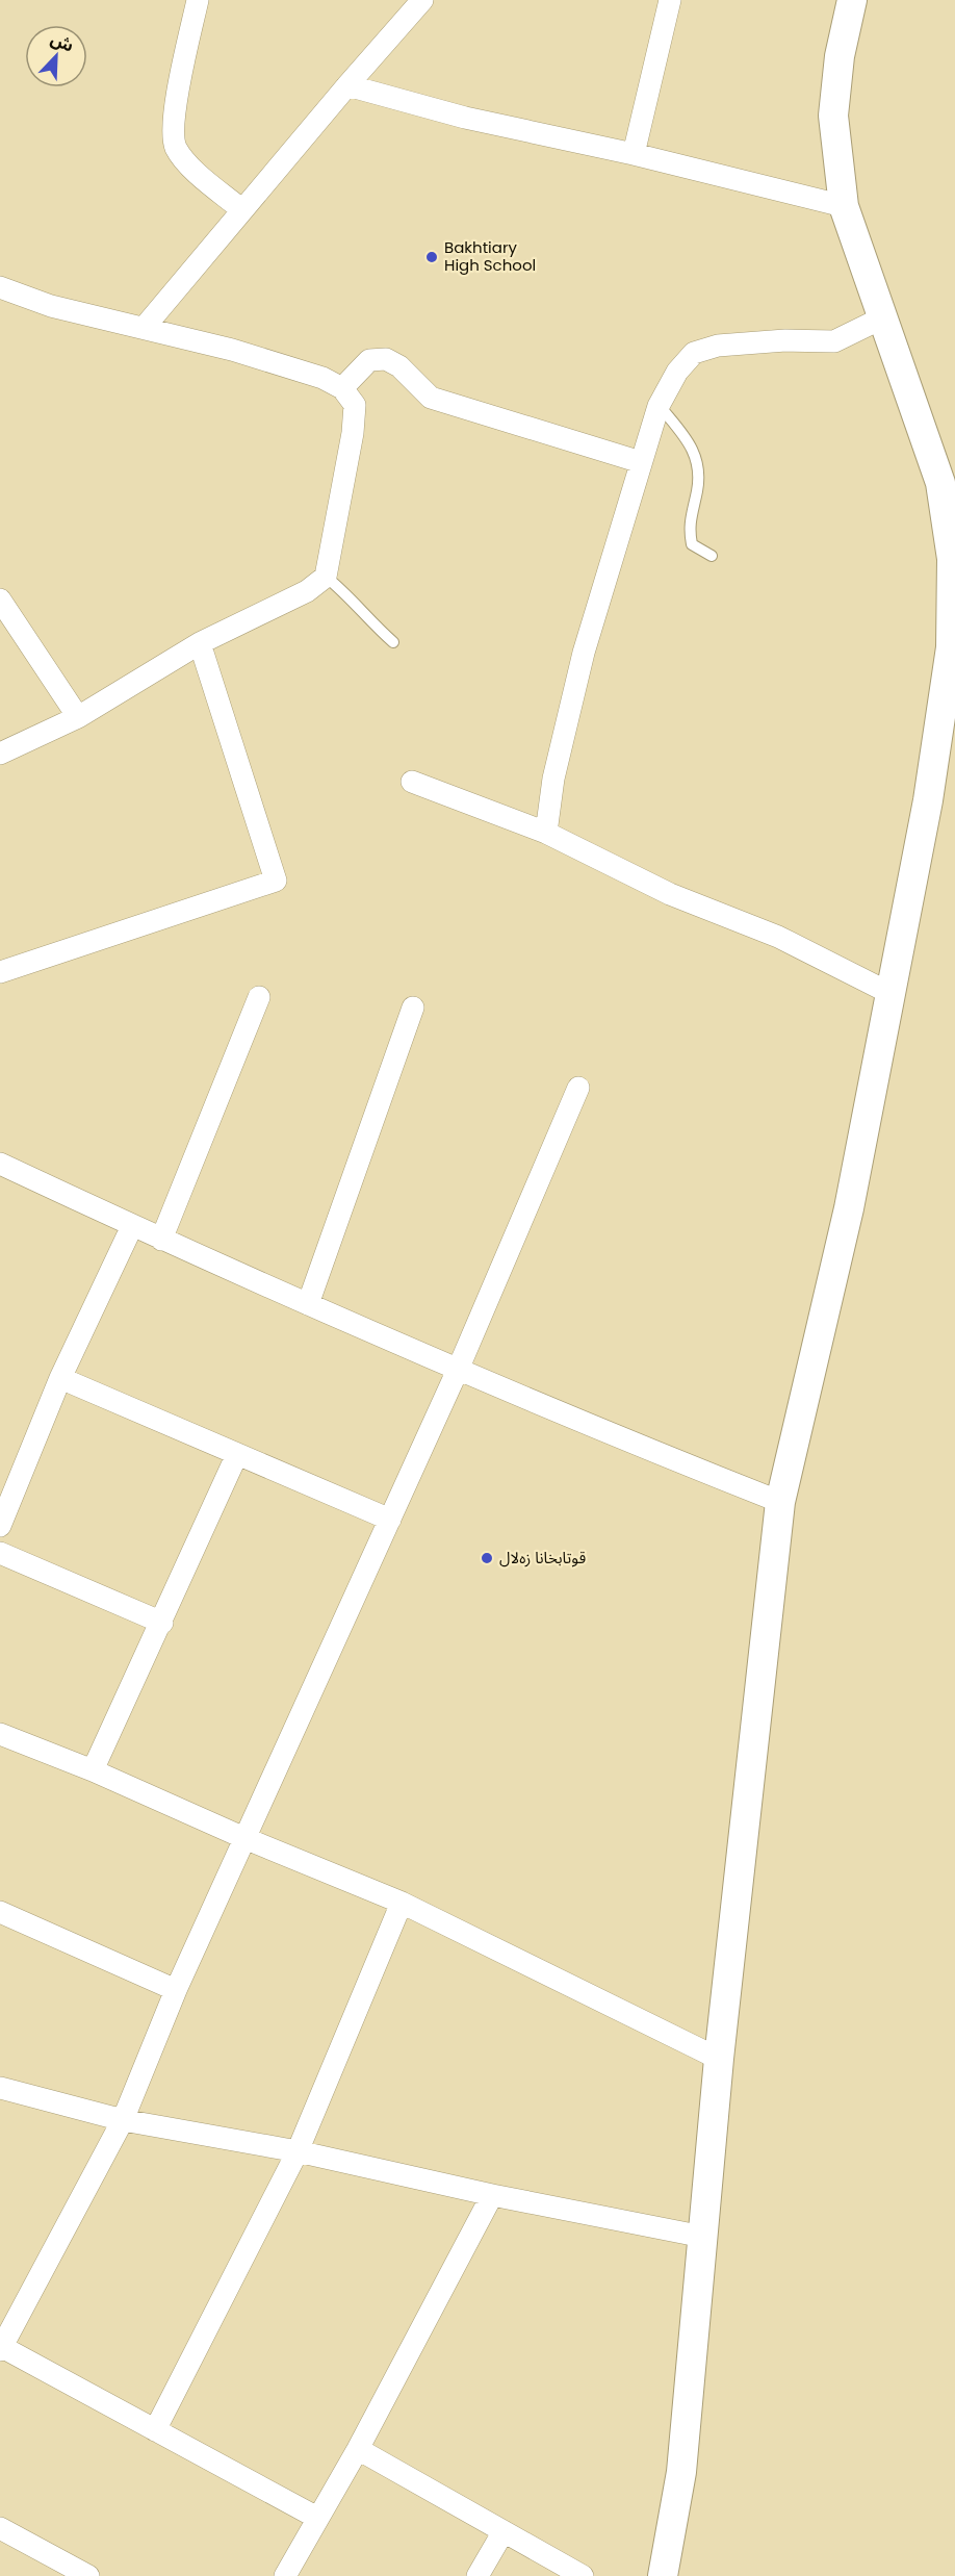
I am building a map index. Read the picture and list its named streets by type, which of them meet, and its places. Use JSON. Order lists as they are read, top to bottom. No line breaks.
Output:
{"places":["Bakhtiary High School","قوتابخانا زەلال"],"north":"top right"}
